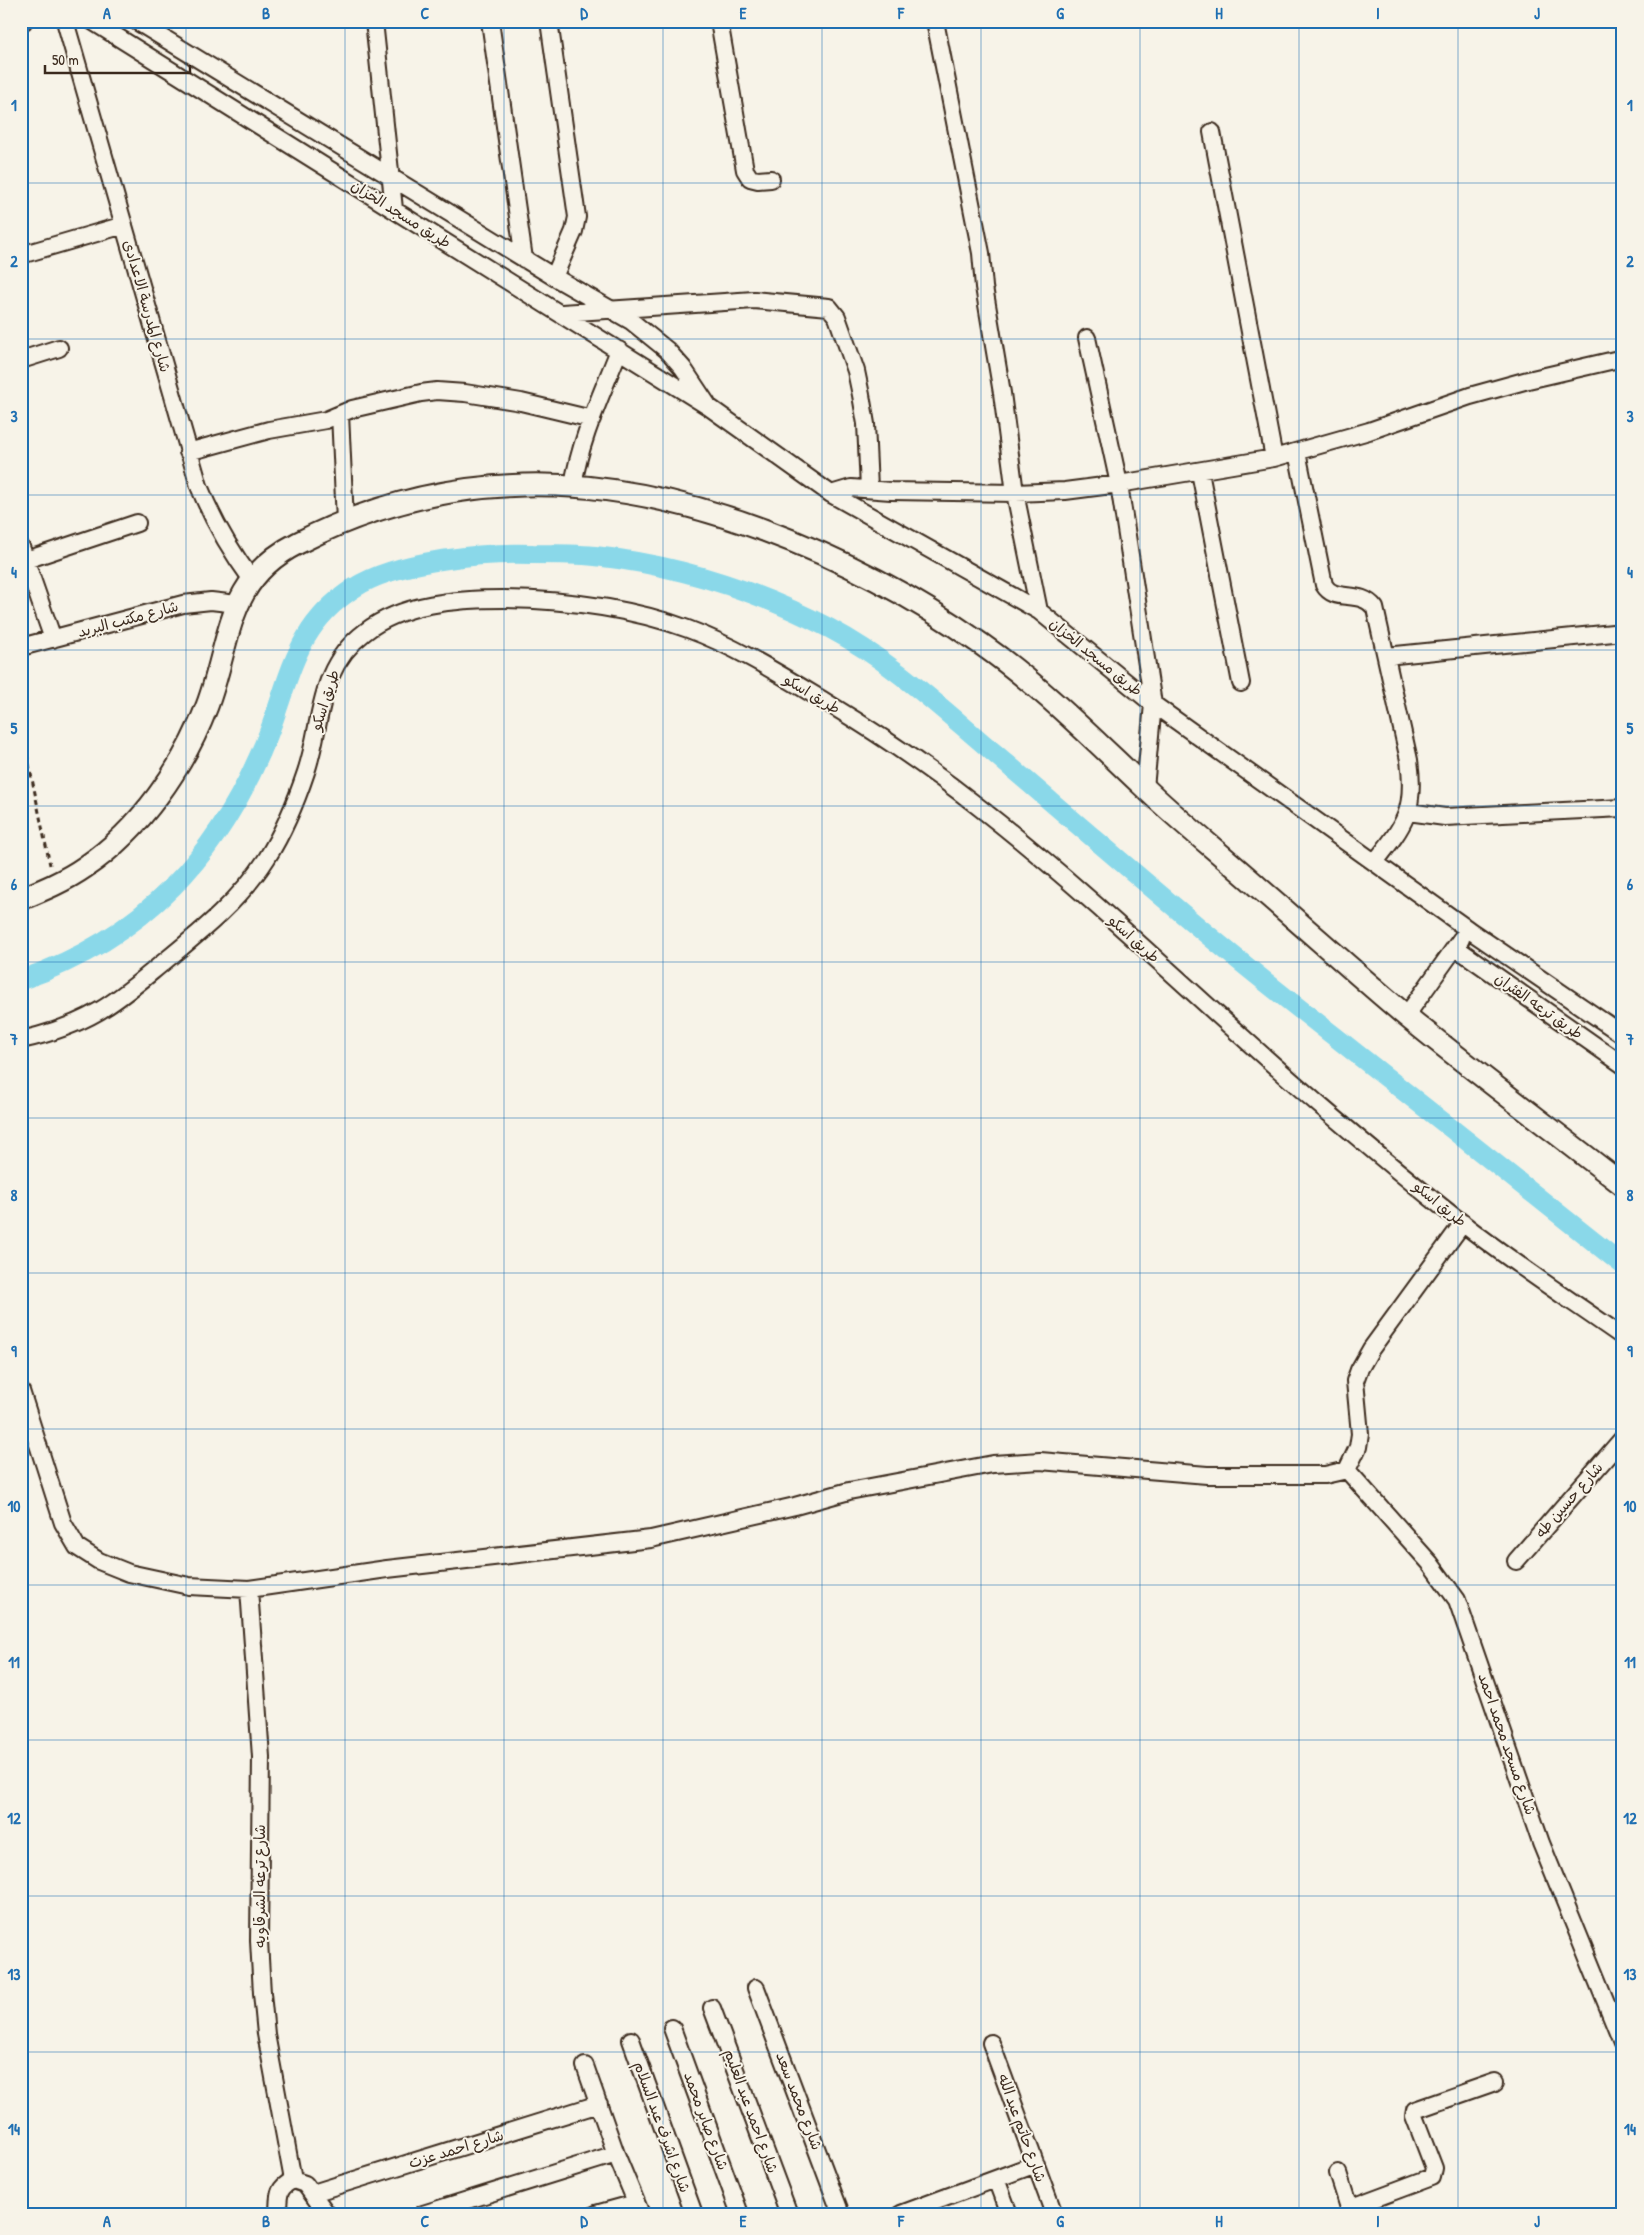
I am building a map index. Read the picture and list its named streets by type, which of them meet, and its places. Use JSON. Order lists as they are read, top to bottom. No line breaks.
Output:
{"streets":{"street":["طريق مسجد الخزان","شارع المدرسة الاعدادى","شارع مكتب البريد","طريق اسكو","طريق ترعه الفئران","شارع حسين طه","شارع مسجد محمد احمد","شارع ترعه الشرقاويه","شارع محمد سعد","شارع احمد عبد العليم","شارع صابر محمد","شارع اشرف عبد السلام","شارع حاتم عبد الله","شارع احمد عزت"]},"crossings":[["طريق مسجد الخزان","طريق ترعه الفئران"]],"scale_bar":"50 m","grid":{"columns":["A","B","C","D","E","F","G","H","I","J"],"rows":["1","2","3","4","5","6","7","8","9","10","11","12","13","14"]}}
